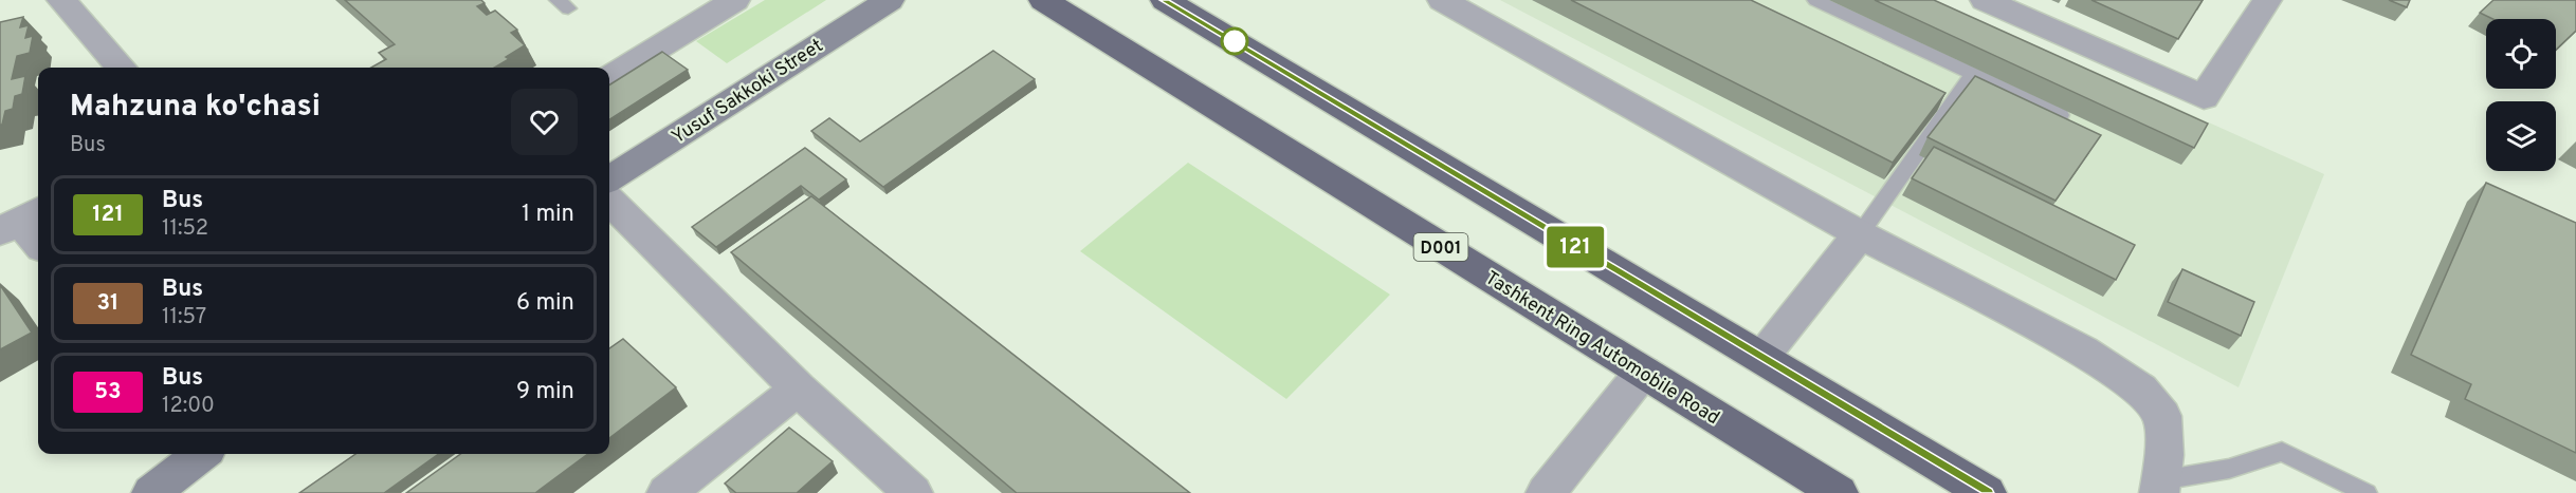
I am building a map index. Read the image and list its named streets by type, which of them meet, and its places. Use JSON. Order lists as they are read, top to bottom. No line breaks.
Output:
{"streets":{"highway":["D001","Tashkent Ring Automobile Road"],"main road":["Yusuf Sakkoki Street"]},"lines":["bus line 121"],"page":{"on_map":"121","heading":["Mahzuna ko'chasi","Bus"],"list":[{"mark":"121","name":"Bus","note":"11:52","value":"1 min"},{"mark":"31","name":"Bus","note":"11:57","value":"6 min"},{"mark":"53","name":"Bus","note":"12:00","value":"9 min"}]}}
